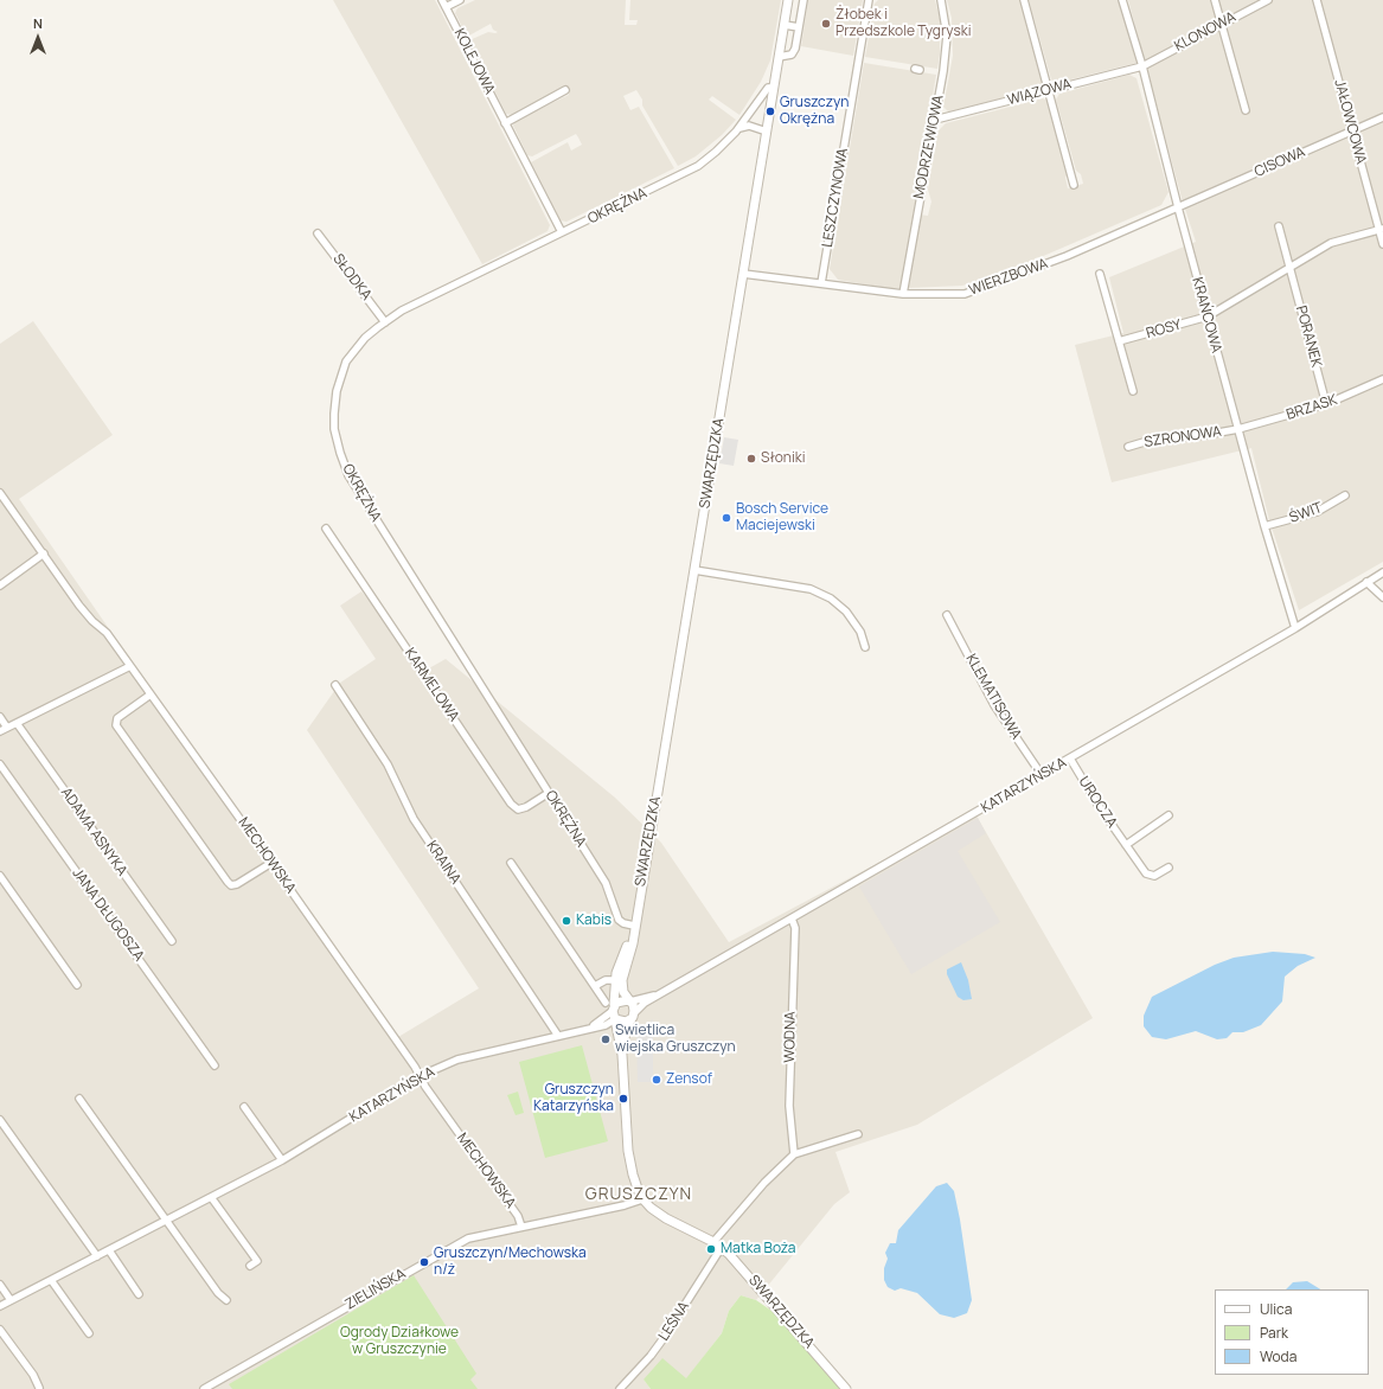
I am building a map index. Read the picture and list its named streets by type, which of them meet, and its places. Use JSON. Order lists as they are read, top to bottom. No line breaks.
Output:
{"streets":{"street":["KLONOWA","KOLEJOWA","WIĄZOWA","JAŁOWCOWA","MODRZEWIOWA","CISOWA","LESZCZYNOWA","OKRĘŻNA","SŁODKA","WIERZBOWA","KRAŃCOWA","ROSY","PORANEK","BRZASK","SZRONOWA","SWARZĘDZKA","ŚWIT","KARMELOWA","KLEMATISOWA","KATARZYŃSKA","UROCZA","ADAMA ASNYKA","MECHOWSKA","KRAINA","JANA DŁUGOSZA","WODNA","ZIELIŃSKA","LEŚNA"]},"crossings":[["KLONOWA","WIĄZOWA"],["KLONOWA","KRAŃCOWA"],["KOLEJOWA","OKRĘŻNA"],["WIĄZOWA","MODRZEWIOWA"],["WIĄZOWA","KRAŃCOWA"],["JAŁOWCOWA","CISOWA"],["JAŁOWCOWA","ROSY"],["MODRZEWIOWA","WIERZBOWA"],["CISOWA","WIERZBOWA"],["CISOWA","KRAŃCOWA"],["LESZCZYNOWA","WIERZBOWA"],["OKRĘŻNA","SŁODKA"],["OKRĘŻNA","SWARZĘDZKA"],["OKRĘŻNA","KARMELOWA"],["WIERZBOWA","KRAŃCOWA"],["WIERZBOWA","SWARZĘDZKA"],["KRAŃCOWA","ROSY"],["KRAŃCOWA","BRZASK"],["KRAŃCOWA","SZRONOWA"],["KRAŃCOWA","ŚWIT"],["KRAŃCOWA","KATARZYŃSKA"],["ROSY","PORANEK"],["PORANEK","BRZASK"],["BRZASK","SZRONOWA"],["SWARZĘDZKA","KATARZYŃSKA"],["SWARZĘDZKA","ZIELIŃSKA"],["SWARZĘDZKA","LEŚNA"],["KLEMATISOWA","KATARZYŃSKA"],["KATARZYŃSKA","UROCZA"],["KATARZYŃSKA","MECHOWSKA"],["KATARZYŃSKA","KRAINA"],["KATARZYŃSKA","WODNA"],["MECHOWSKA","ZIELIŃSKA"]],"districts":["GRUSZCZYN"],"parks":["Ogrody Działkowe w Gruszczynie"],"places":["Żłobek i Przedszkole Tygryski","Gruszczyn Okrężna","Słoniki","Bosch Service Maciejewski","Kabis","Swietlica wiejska Gruszczyn","Zensof","Gruszczyn Katarzyńska","Matka Boża","Gruszczyn/Mechowska n/ż"],"legend":["Ulica","Park","Woda"],"north":"top"}
